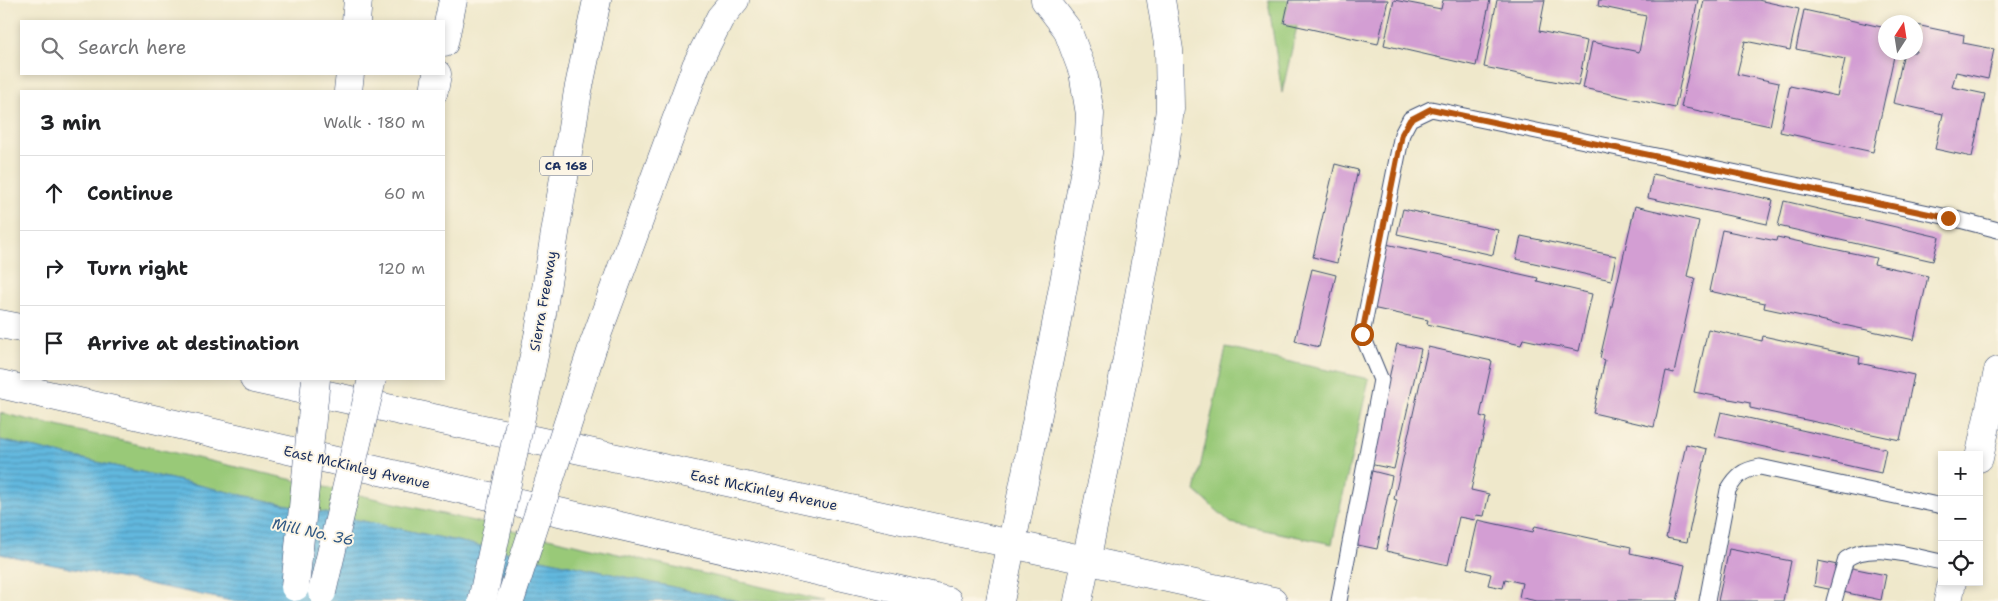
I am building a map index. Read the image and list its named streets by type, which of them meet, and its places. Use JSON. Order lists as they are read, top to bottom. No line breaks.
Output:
{"streets":{"main road":["CA 168","Sierra Freeway","East McKinley Avenue"]},"water":["Mill No. 36"],"north":"top","page":{"search":"Search here","heading":["3 min","Walk · 180 m"],"list":[["Continue","60 m"],["Turn right","120 m"],"Arrive at destination"],"map_buttons":["+","−"]}}
